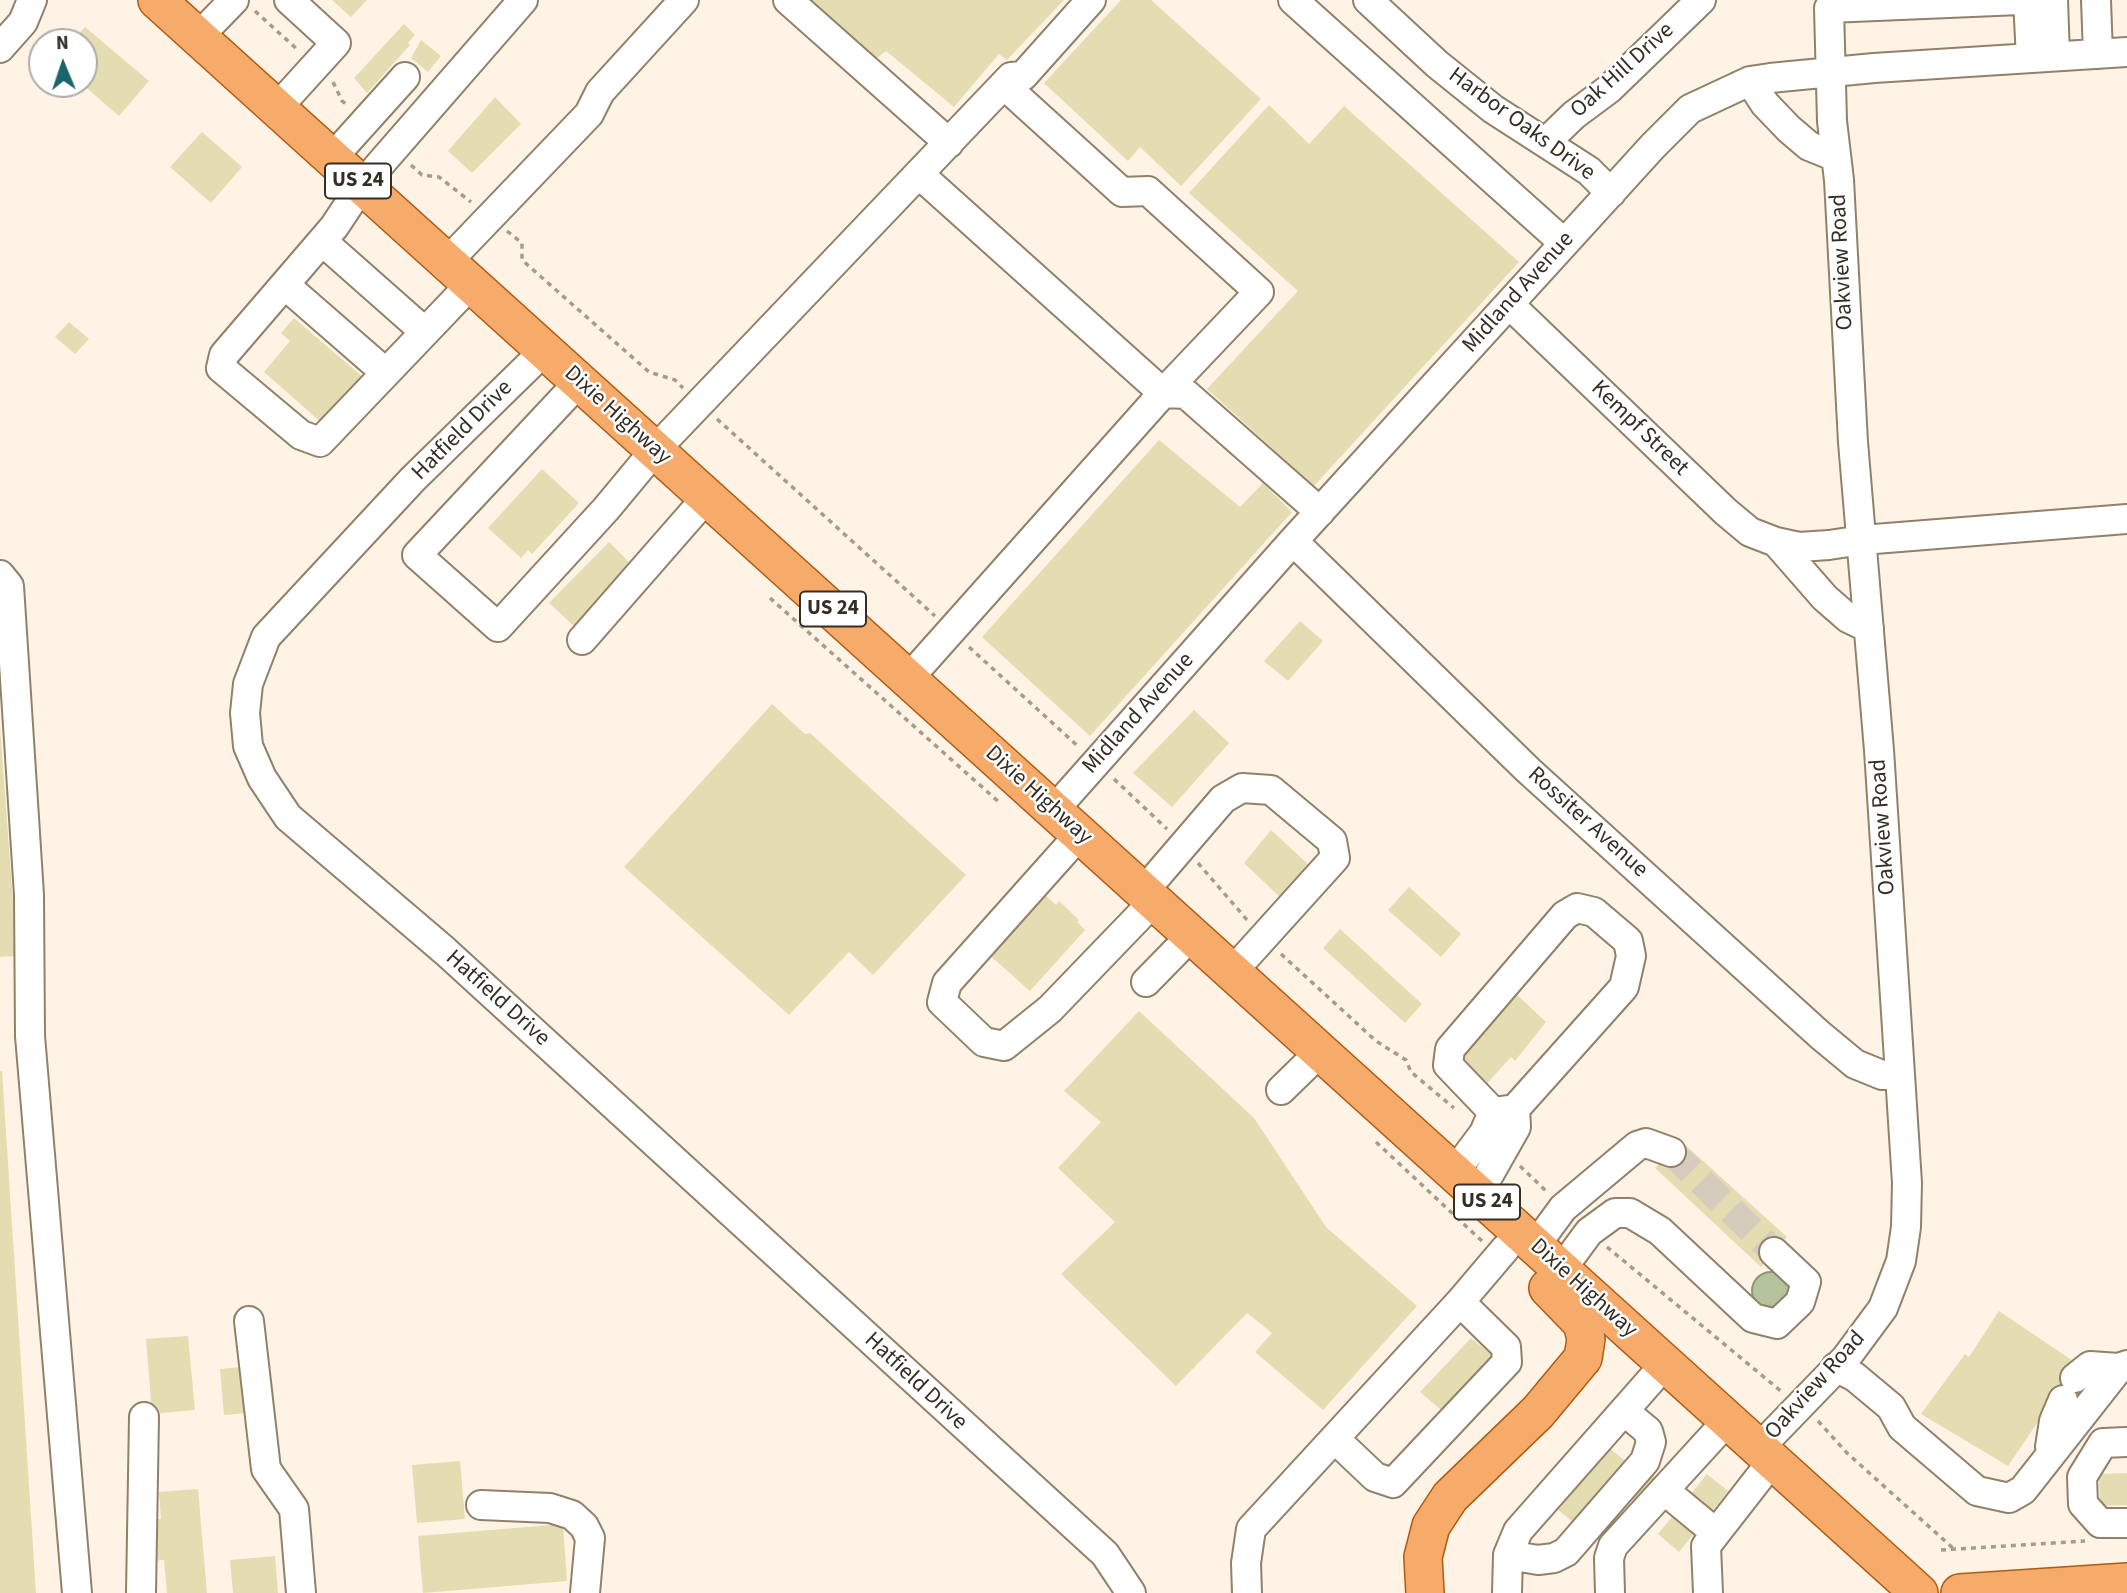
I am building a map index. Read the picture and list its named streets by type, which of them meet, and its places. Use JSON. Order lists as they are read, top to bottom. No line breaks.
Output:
{"streets":{"main road":["US 24","Dixie Highway"],"street":["Oak Hill Drive","Harbor Oaks Drive","Oakview Road","Midland Avenue","Kempf Street","Hatfield Drive","Rossiter Avenue"]},"crossings":[["Oak Hill Drive","Harbor Oaks Drive"],["Harbor Oaks Drive","Midland Avenue"],["Oakview Road","Midland Avenue"],["Oakview Road","Dixie Highway"],["Oakview Road","Kempf Street"],["Oakview Road","Rossiter Avenue"],["Midland Avenue","Dixie Highway"],["Midland Avenue","Kempf Street"],["Midland Avenue","Rossiter Avenue"],["Dixie Highway","Hatfield Drive"]],"north":"top"}
